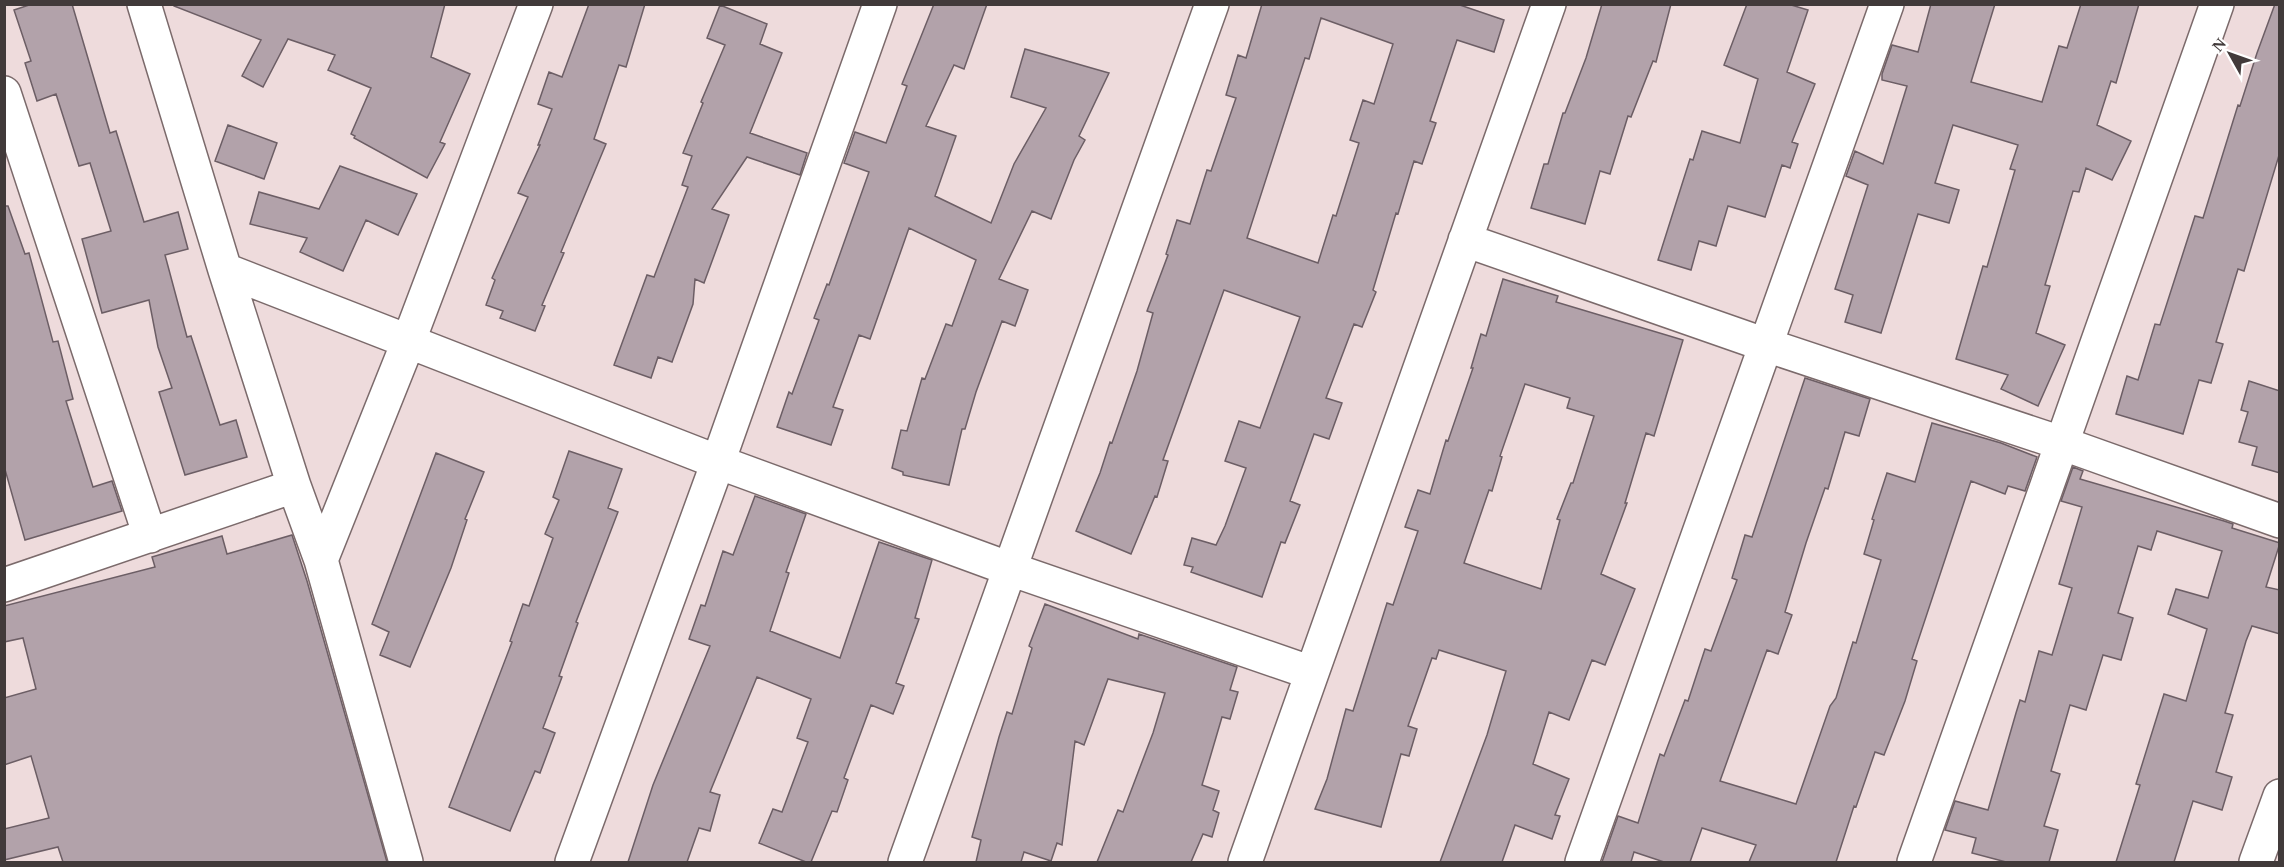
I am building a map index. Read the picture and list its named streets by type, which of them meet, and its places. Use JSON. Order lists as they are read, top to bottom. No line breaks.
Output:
{"north":"top left"}
